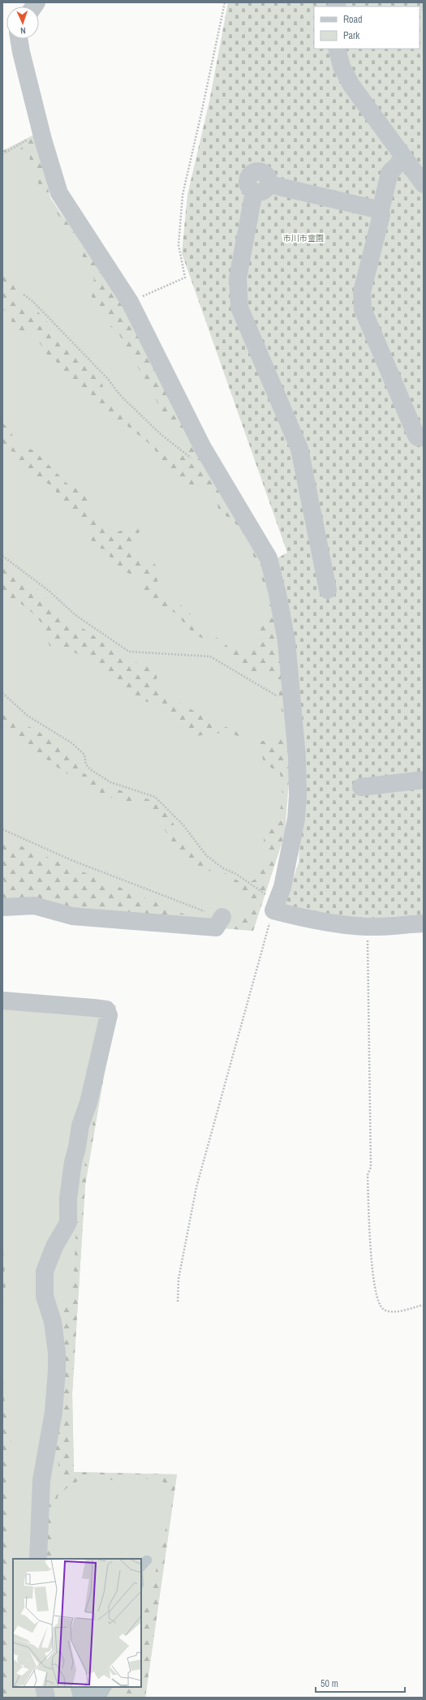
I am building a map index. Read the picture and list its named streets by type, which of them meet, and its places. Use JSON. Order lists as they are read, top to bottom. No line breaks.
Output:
{"parks":["市川市霊園"],"legend":["Road","Park"],"scale_bar":"50 m","north":"bottom"}
